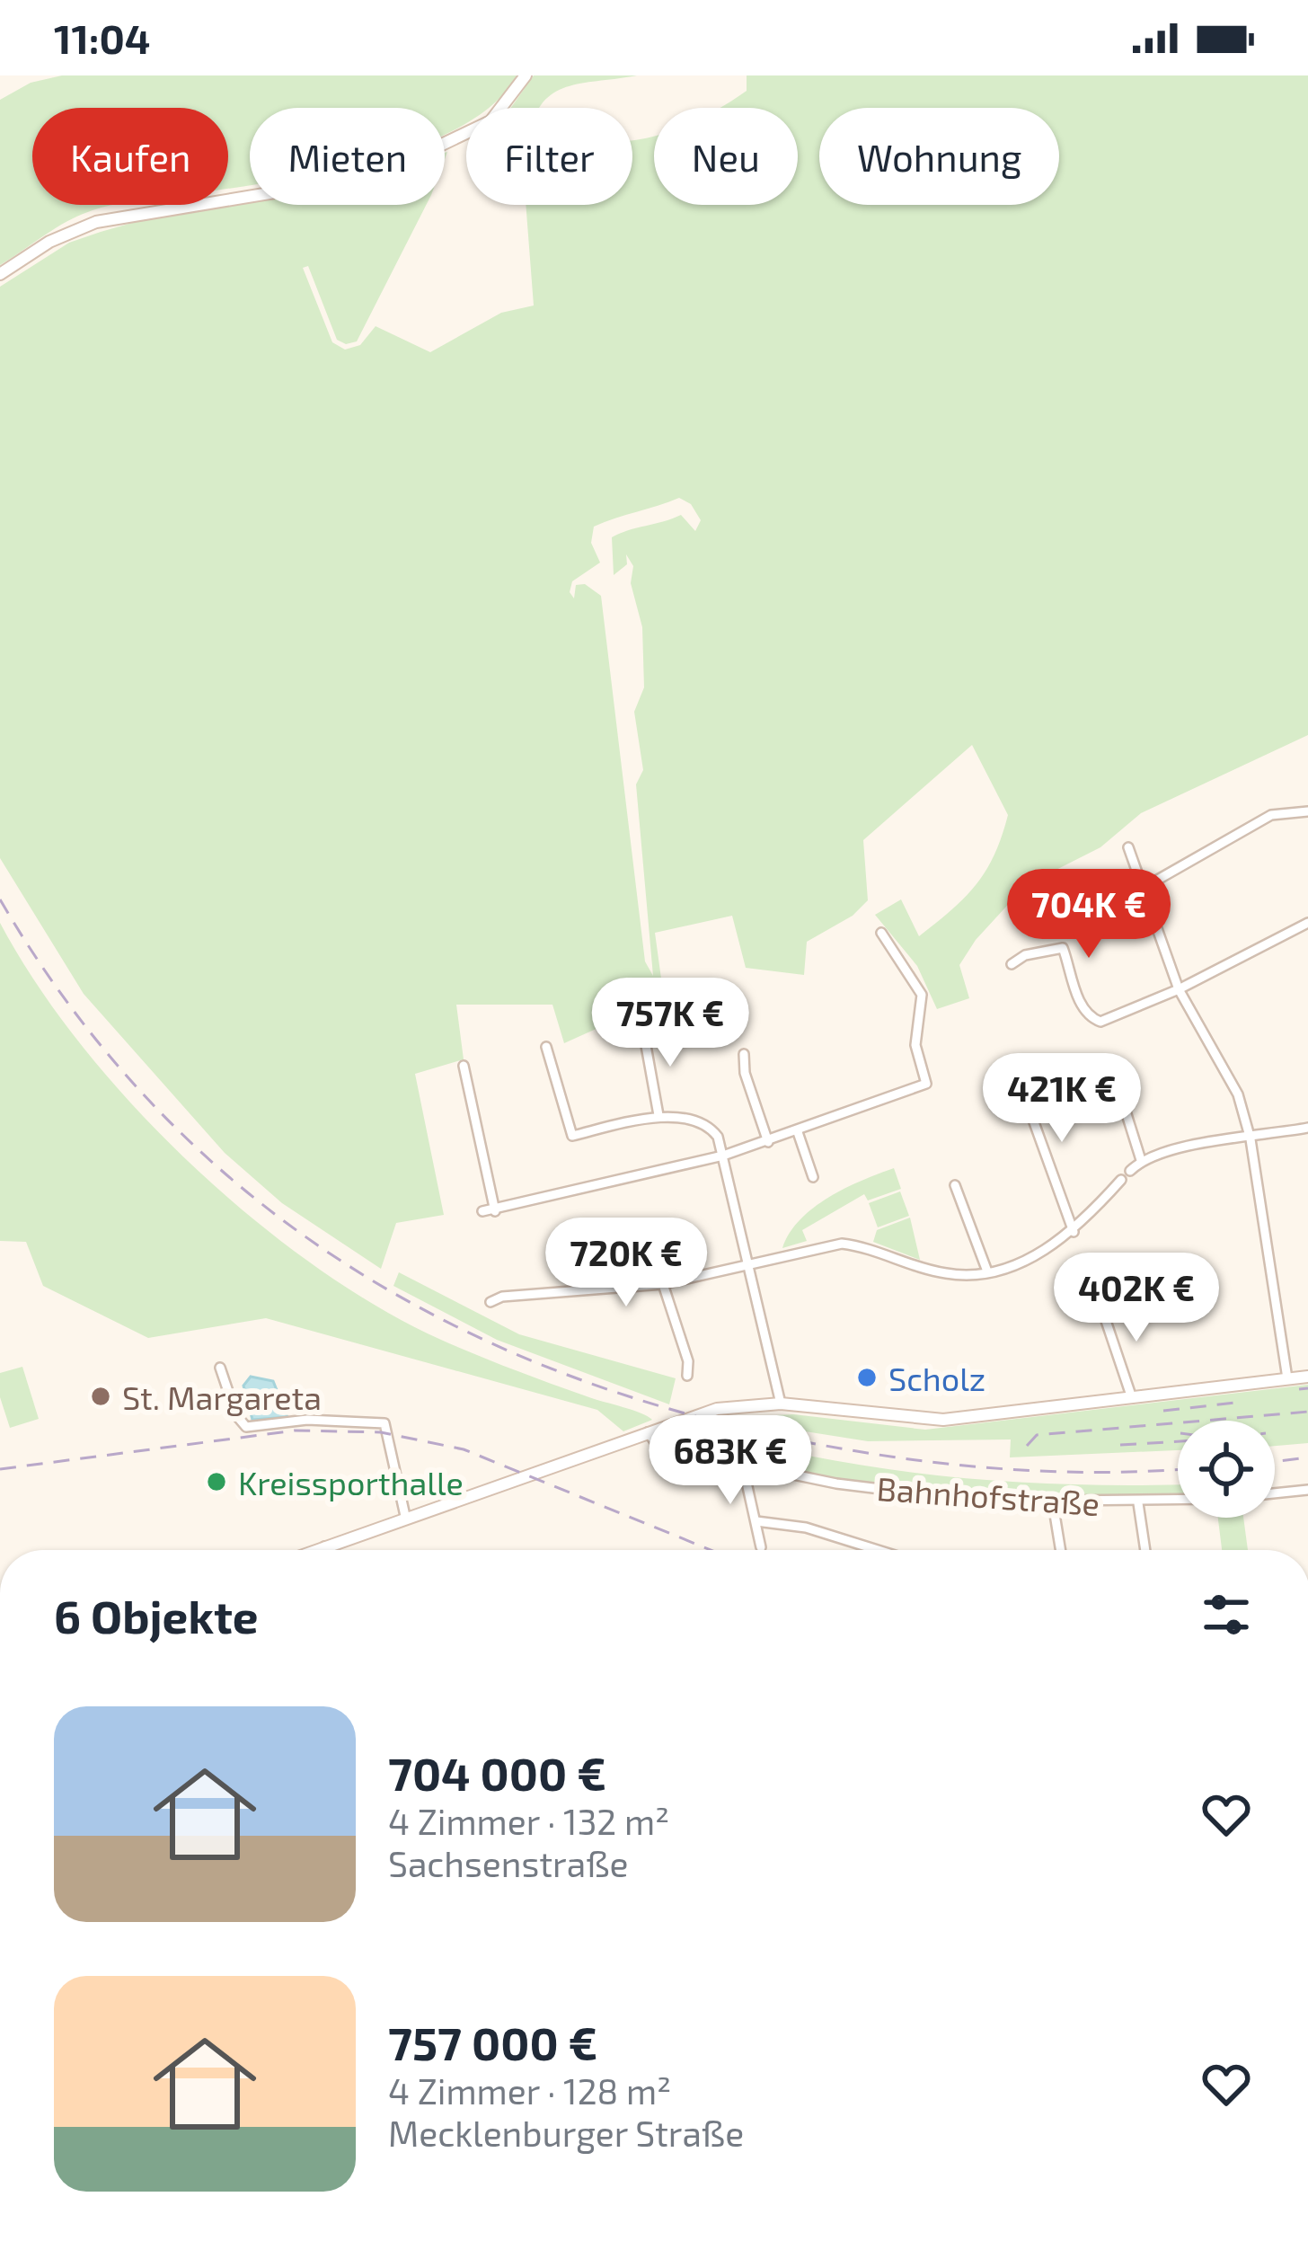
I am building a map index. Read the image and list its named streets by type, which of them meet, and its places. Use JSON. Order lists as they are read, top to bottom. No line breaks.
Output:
{"streets":{"street":["Bahnhofstraße"]},"places":["Scholz","St. Margareta","Kreissporthalle"],"page":{"status":"11:04","chip":["Kaufen","Mieten","Filter","Neu","Wohnung"],"price":["704K €","757K €","421K €","720K €","402K €","683K €"],"heading":"6 Objekte","list":[{"name":"704 000 €","note":"4 Zimmer · 132 m² · Sachsenstraße"},{"name":"757 000 €","note":"4 Zimmer · 128 m² · Mecklenburger Straße"}]}}
